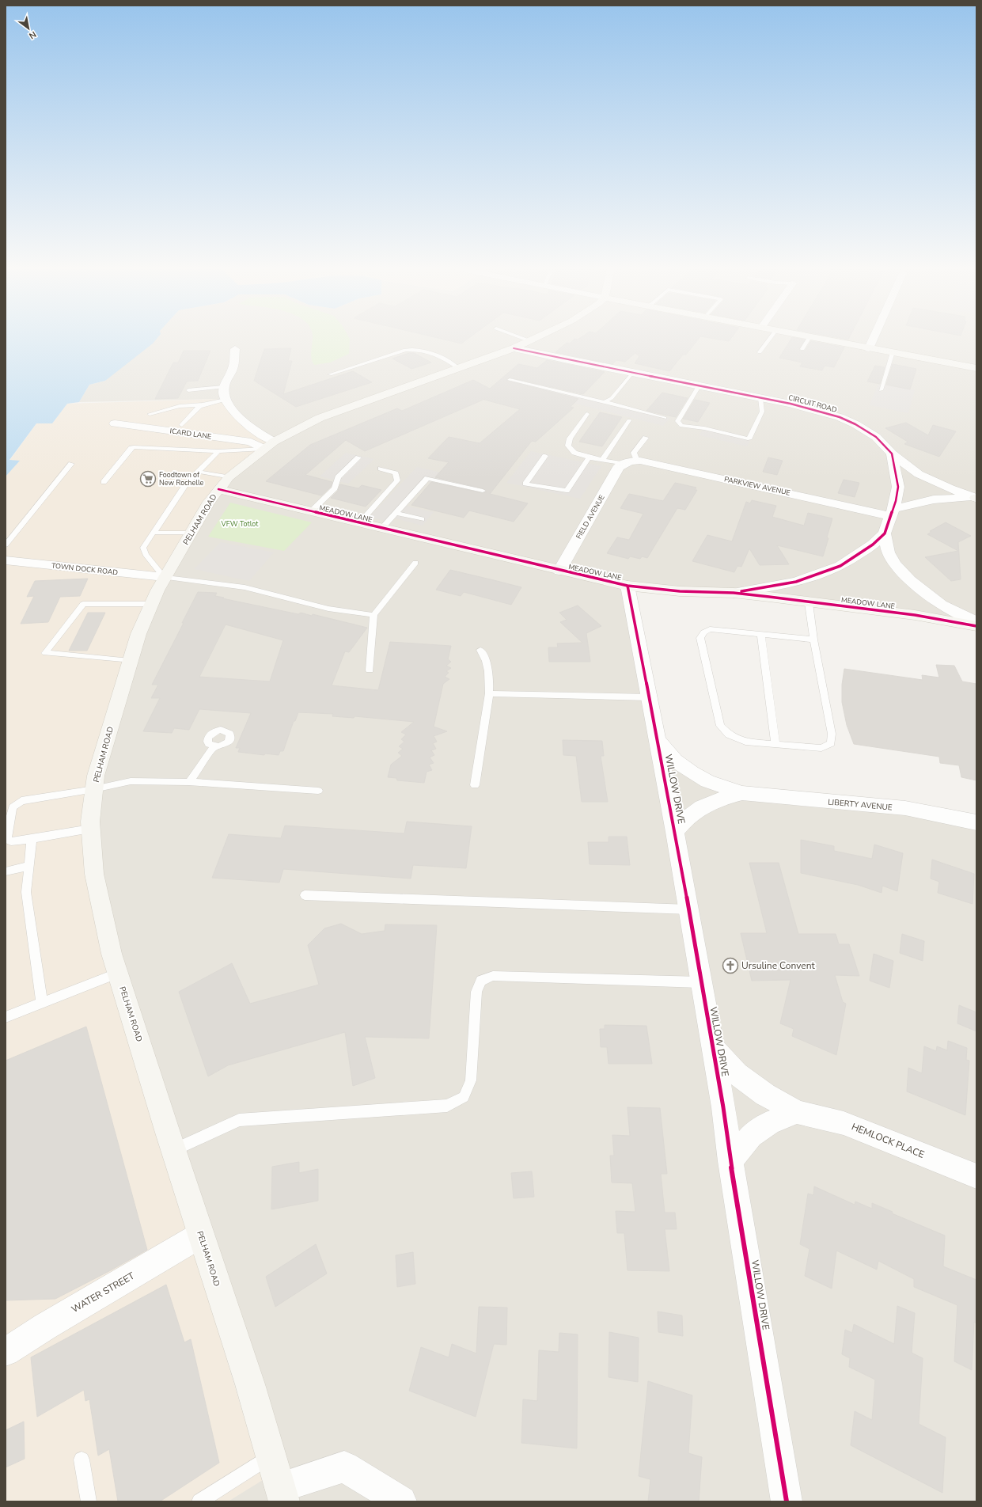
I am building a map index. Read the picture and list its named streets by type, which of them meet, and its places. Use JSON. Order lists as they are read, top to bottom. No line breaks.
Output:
{"streets":{"main road":["MEADOW LANE","PELHAM ROAD"],"street":["CIRCUIT ROAD","ICARD LANE","PARKVIEW AVENUE","FIELD AVENUE","TOWN DOCK ROAD","WILLOW DRIVE","LIBERTY AVENUE","HEMLOCK PLACE","WATER STREET"]},"crossings":[["CIRCUIT ROAD","PELHAM ROAD"],["ICARD LANE","PELHAM ROAD"],["PARKVIEW AVENUE","FIELD AVENUE"],["MEADOW LANE","FIELD AVENUE"],["MEADOW LANE","PELHAM ROAD"],["MEADOW LANE","WILLOW DRIVE"],["PELHAM ROAD","TOWN DOCK ROAD"],["PELHAM ROAD","WATER STREET"],["WILLOW DRIVE","LIBERTY AVENUE"],["WILLOW DRIVE","HEMLOCK PLACE"]],"parks":["VFW Totlot"],"places":{"supermarket":["Foodtown of New Rochelle"],"church":["Ursuline Convent"]},"north":"bottom right"}
